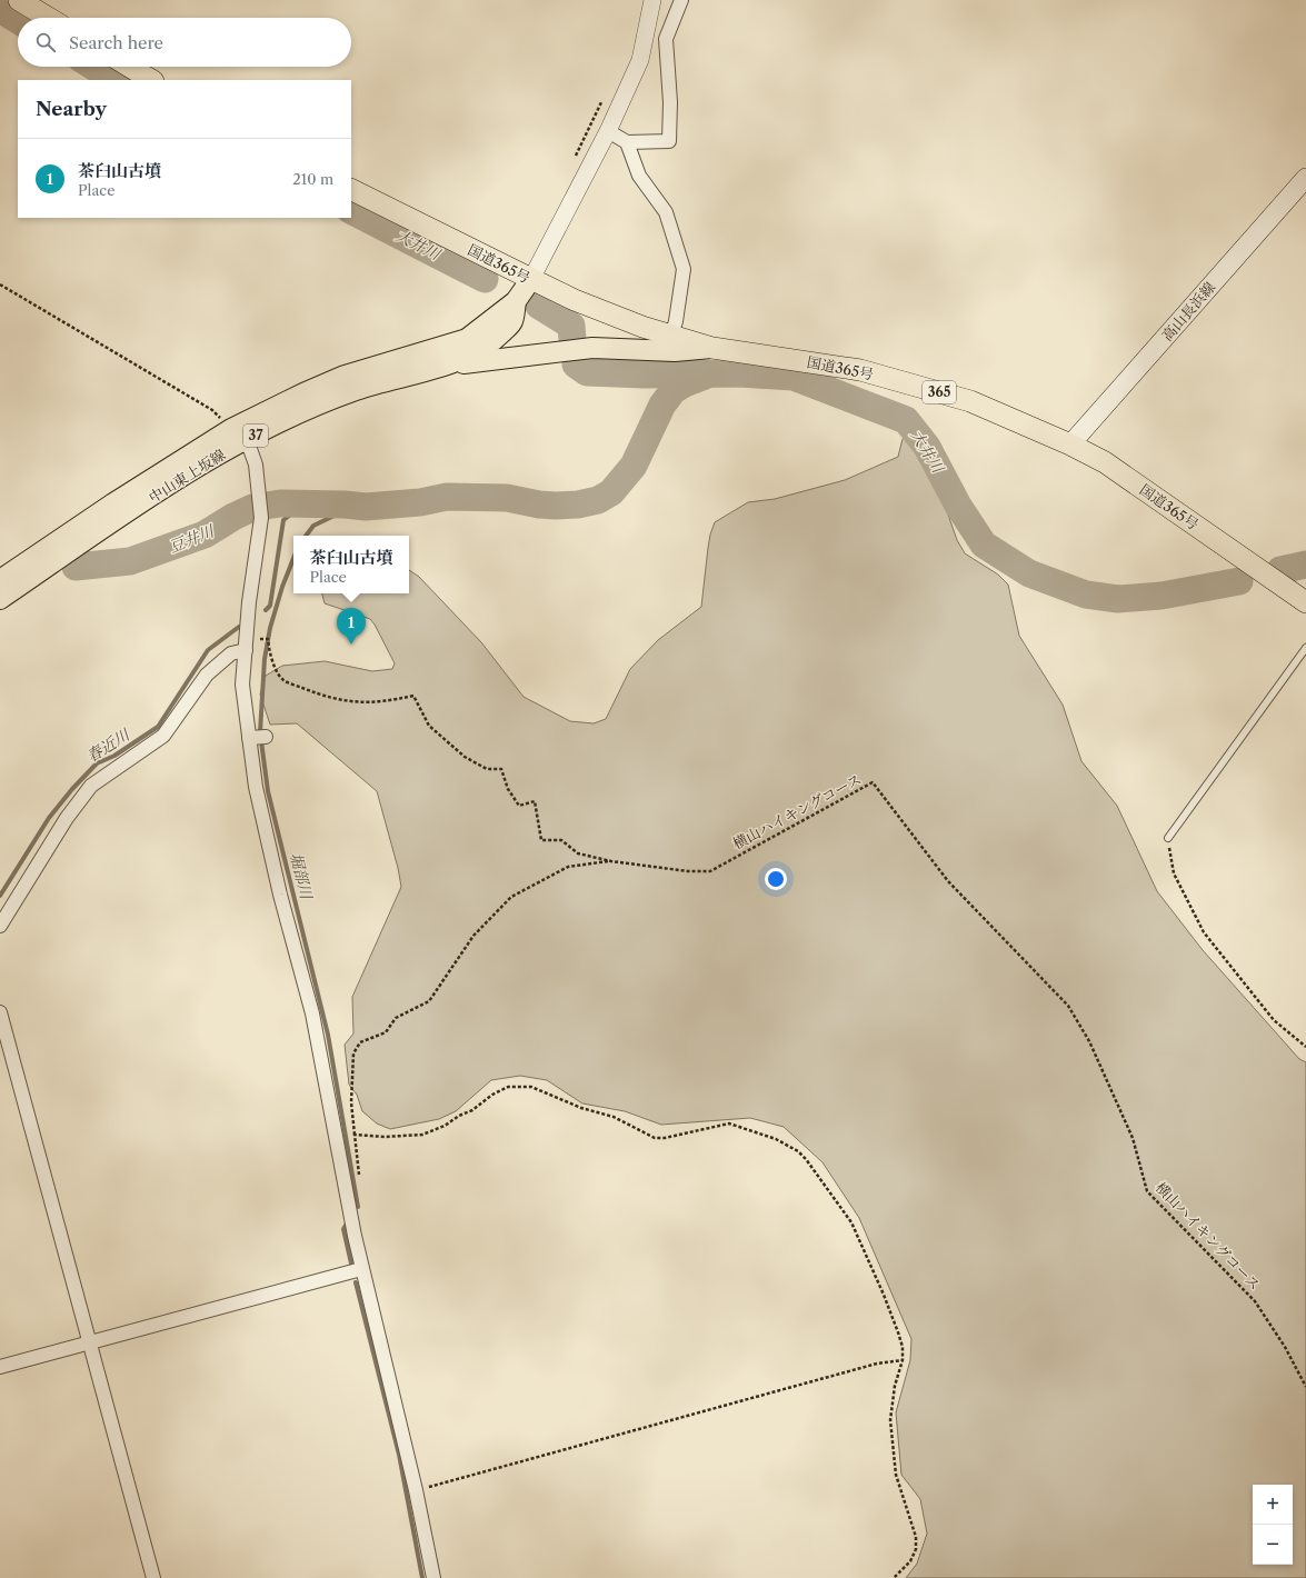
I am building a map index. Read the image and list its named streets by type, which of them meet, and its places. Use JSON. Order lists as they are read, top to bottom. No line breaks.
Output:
{"streets":{"highway":["国道365号","365"],"main road":["高山長浜線","37","中山東上坂線"],"path":["横山ハイキングコース"]},"crossings":[["国道365号","高山長浜線"],["国道365号","中山東上坂線"]],"water":["大井川","豆井川","春近川","堀部川"],"page":{"search":"Search here","heading":"Nearby","list":[{"mark":"1","name":"茶臼山古墳","note":"Place","value":"210 m"}],"popup":["茶臼山古墳","Place"],"pins":"1","map_buttons":["+","−"]}}
